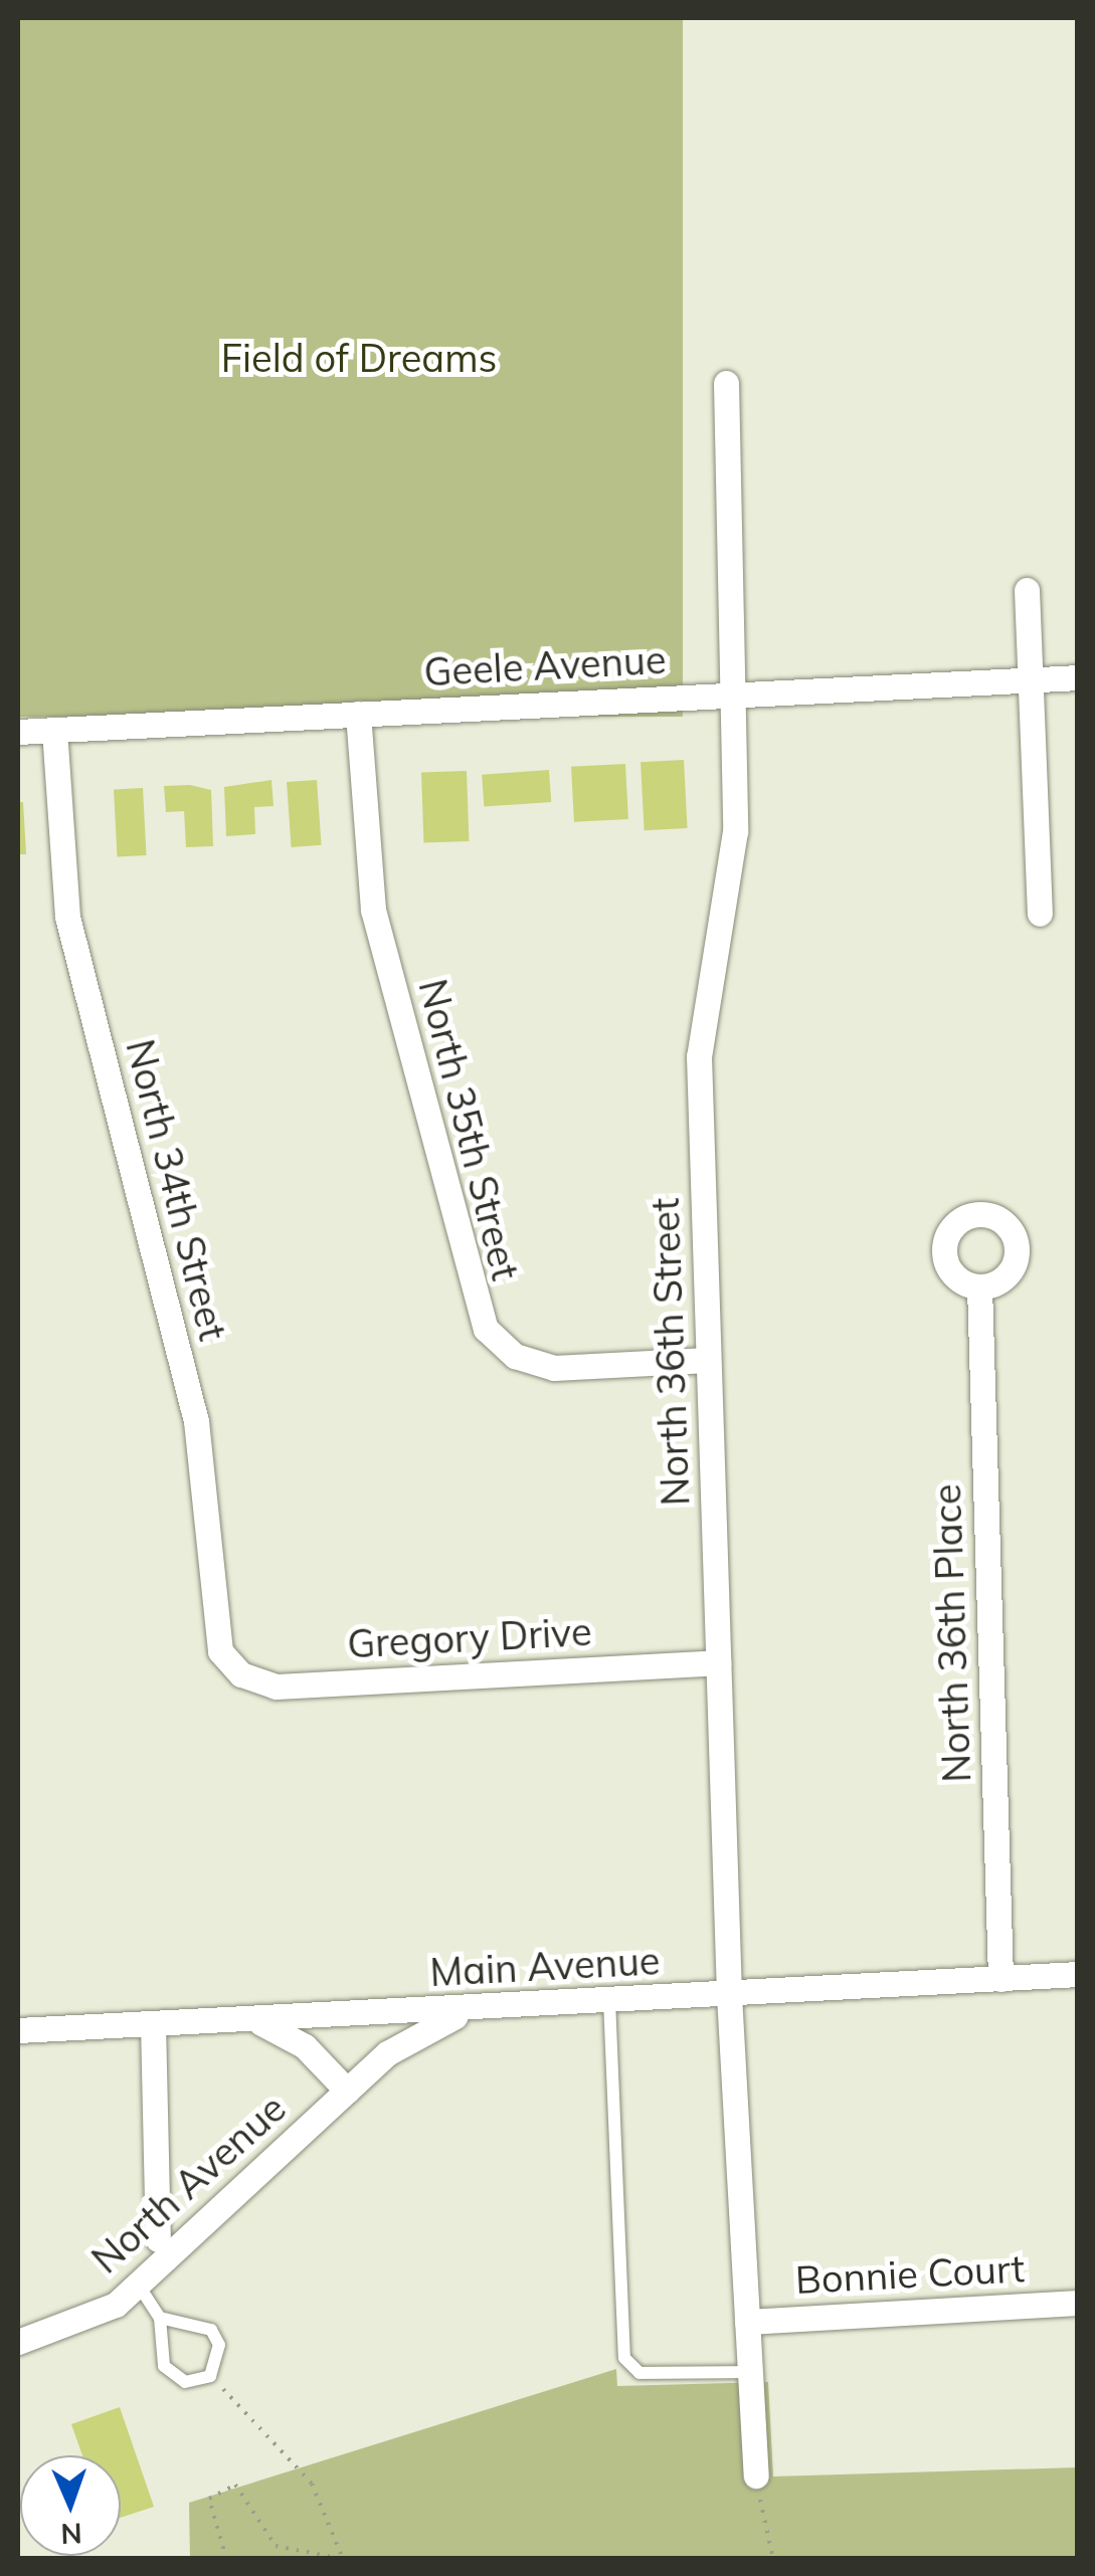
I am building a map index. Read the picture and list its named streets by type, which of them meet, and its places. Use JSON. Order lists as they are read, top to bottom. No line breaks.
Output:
{"streets":{"street":["Geele Avenue","North 35th Street","North 34th Street","North 36th Street","North 36th Place","Gregory Drive","Main Avenue","North Avenue","Bonnie Court"]},"crossings":[["Geele Avenue","North 35th Street"],["Geele Avenue","North 34th Street"],["Geele Avenue","North 36th Street"],["North 35th Street","North 36th Street"],["North 34th Street","Gregory Drive"],["North 36th Street","Gregory Drive"],["North 36th Street","Main Avenue"],["North 36th Street","Bonnie Court"],["North 36th Place","Main Avenue"],["Main Avenue","North Avenue"]],"parks":["Field of Dreams"],"north":"bottom"}
